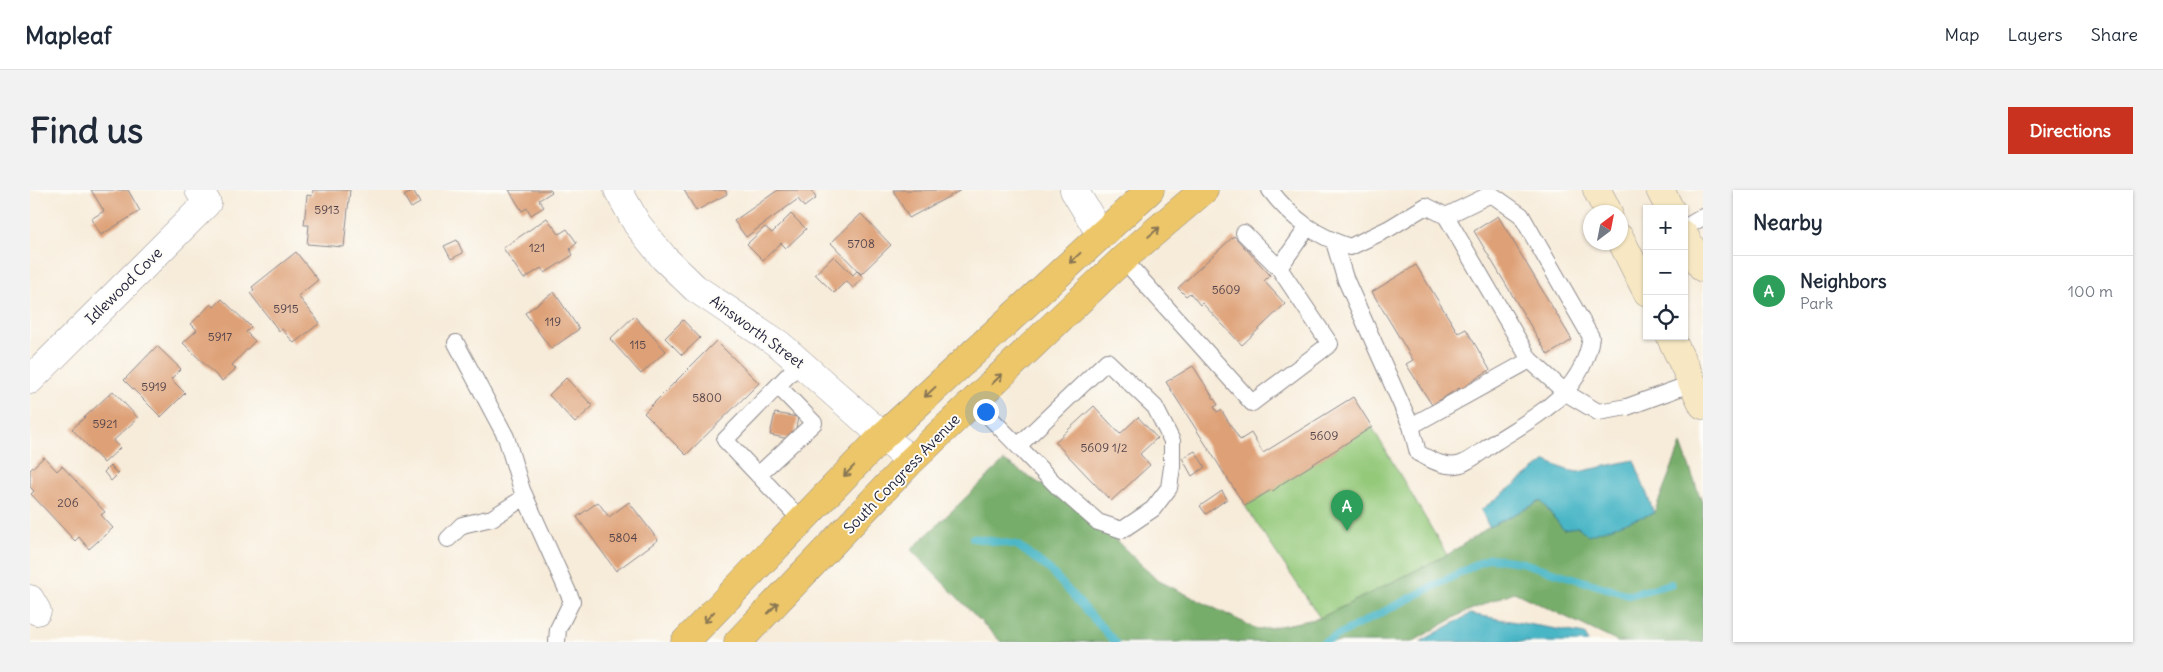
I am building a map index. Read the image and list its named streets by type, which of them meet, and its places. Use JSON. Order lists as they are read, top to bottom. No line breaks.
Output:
{"streets":{"main road":["South Congress Avenue"],"street":["Idlewood Cove","Ainsworth Street"]},"crossings":[["Ainsworth Street","South Congress Avenue"]],"house_numbers":["5913","5708","121","5609","5915","119","5917","115","5919","5800","5921","5609","5609 1/2","206","5804"],"north":"top right","page":{"header":"Mapleaf","nav":["Map","Layers","Share"],"buttons":"Directions","title":"Find us","heading":"Nearby","map_buttons":["+","−"],"list":[{"mark":"A","name":"Neighbors","note":"Park","value":"100 m"}],"pins":"A"}}
